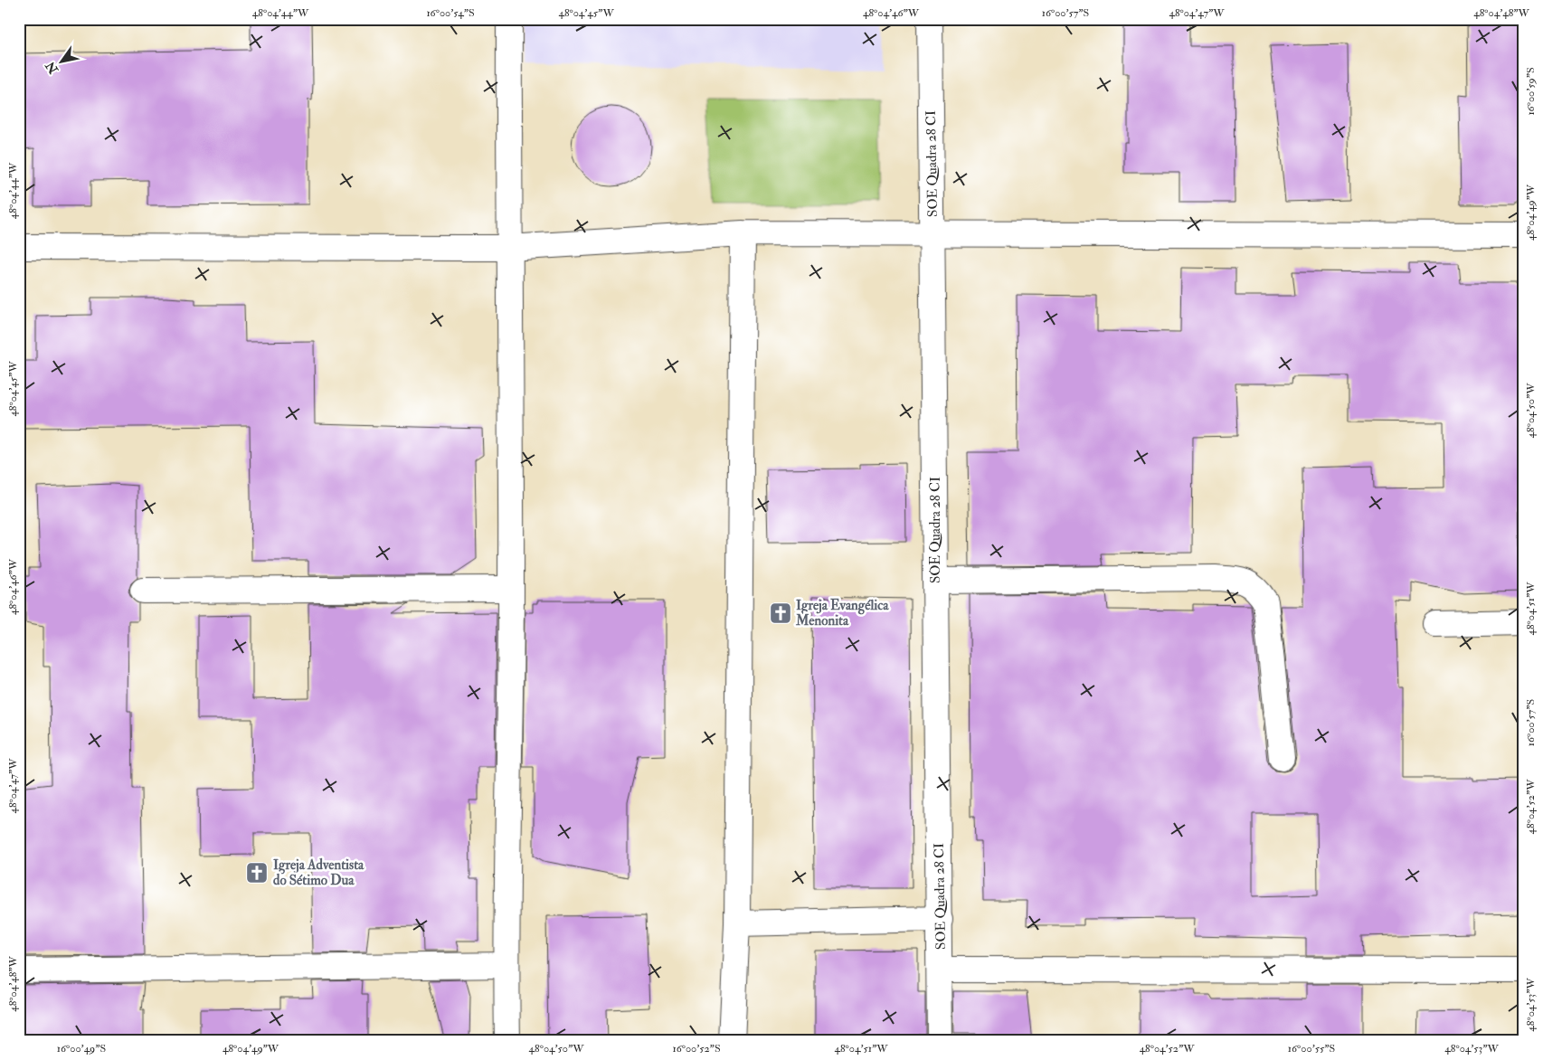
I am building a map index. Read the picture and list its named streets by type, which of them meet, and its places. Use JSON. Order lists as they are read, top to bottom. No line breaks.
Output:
{"streets":{"street":["SOE Quadra 28 CI"]},"places":{"church":["Igreja Evangélica Menonita","Igreja Adventista do Sétimo Dua"]},"north":"bottom left","coordinates":["48°04'44\"W","16°00'54\"S","48°04'45\"W","48°04'46\"W","16°00'57\"S","48°04'47\"W","48°04'48\"W","16°00'59\"S","48°04'49\"W","48°04'50\"W","48°04'51\"W","48°04'52\"W","48°04'53\"W","16°00'49\"S","16°00'52\"S","16°00'55\"S"]}
